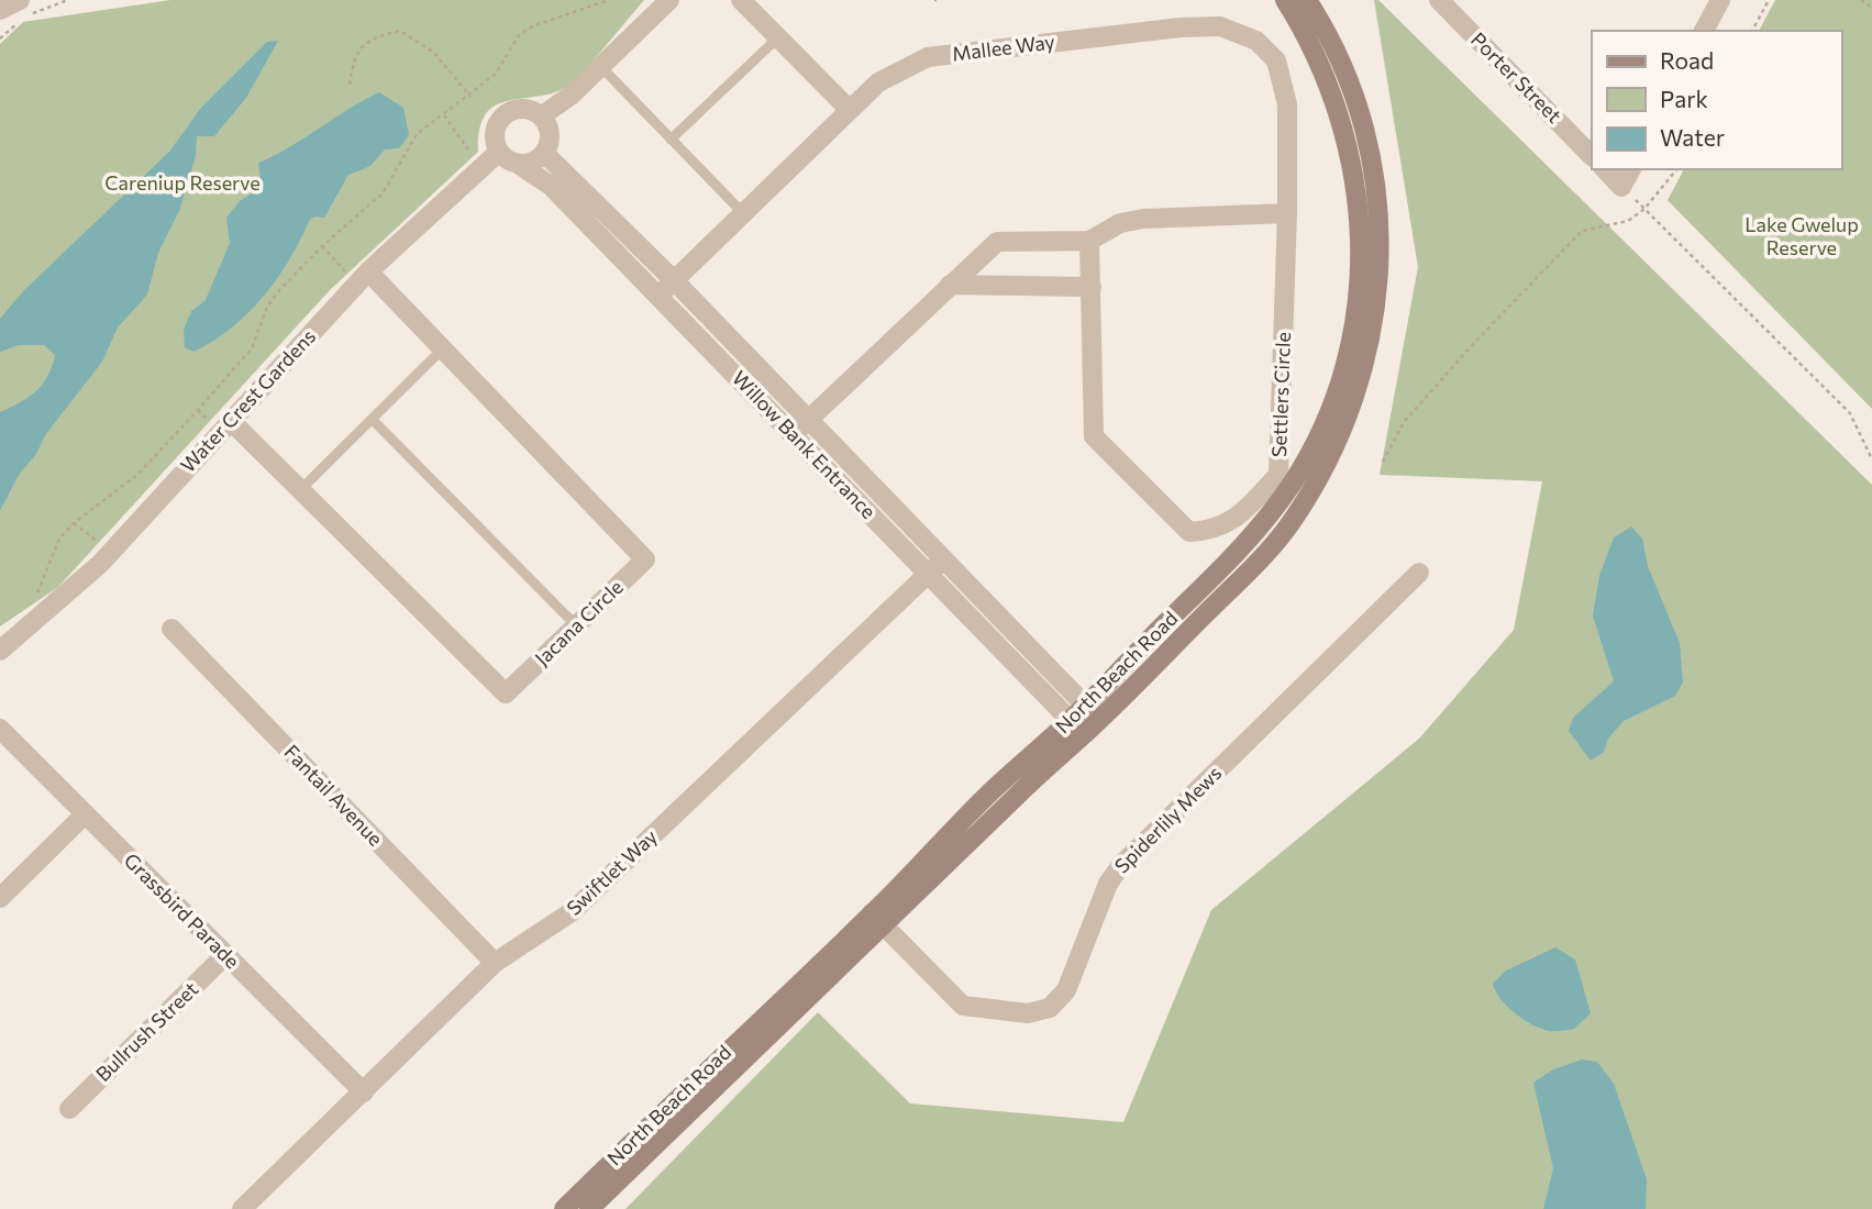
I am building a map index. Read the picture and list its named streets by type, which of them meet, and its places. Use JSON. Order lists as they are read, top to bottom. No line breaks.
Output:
{"streets":{"main road":["North Beach Road"],"street":["Mallee Way","Porter Street","Settlers Circle","Water Crest Gardens","Willow Bank Entrance","Jacana Circle","Fantail Avenue","Spiderlily Mews","Swiftlet Way","Grassbird Parade","Bullrush Street"]},"crossings":[["Mallee Way","Settlers Circle"],["Mallee Way","Willow Bank Entrance"],["Water Crest Gardens","Willow Bank Entrance"],["Water Crest Gardens","Jacana Circle"],["Willow Bank Entrance","North Beach Road"],["Willow Bank Entrance","Swiftlet Way"],["North Beach Road","Spiderlily Mews"],["Fantail Avenue","Swiftlet Way"],["Swiftlet Way","Grassbird Parade"],["Grassbird Parade","Bullrush Street"]],"parks":["Careniup Reserve","Lake Gwelup Reserve"],"legend":["Road","Park","Water"]}
